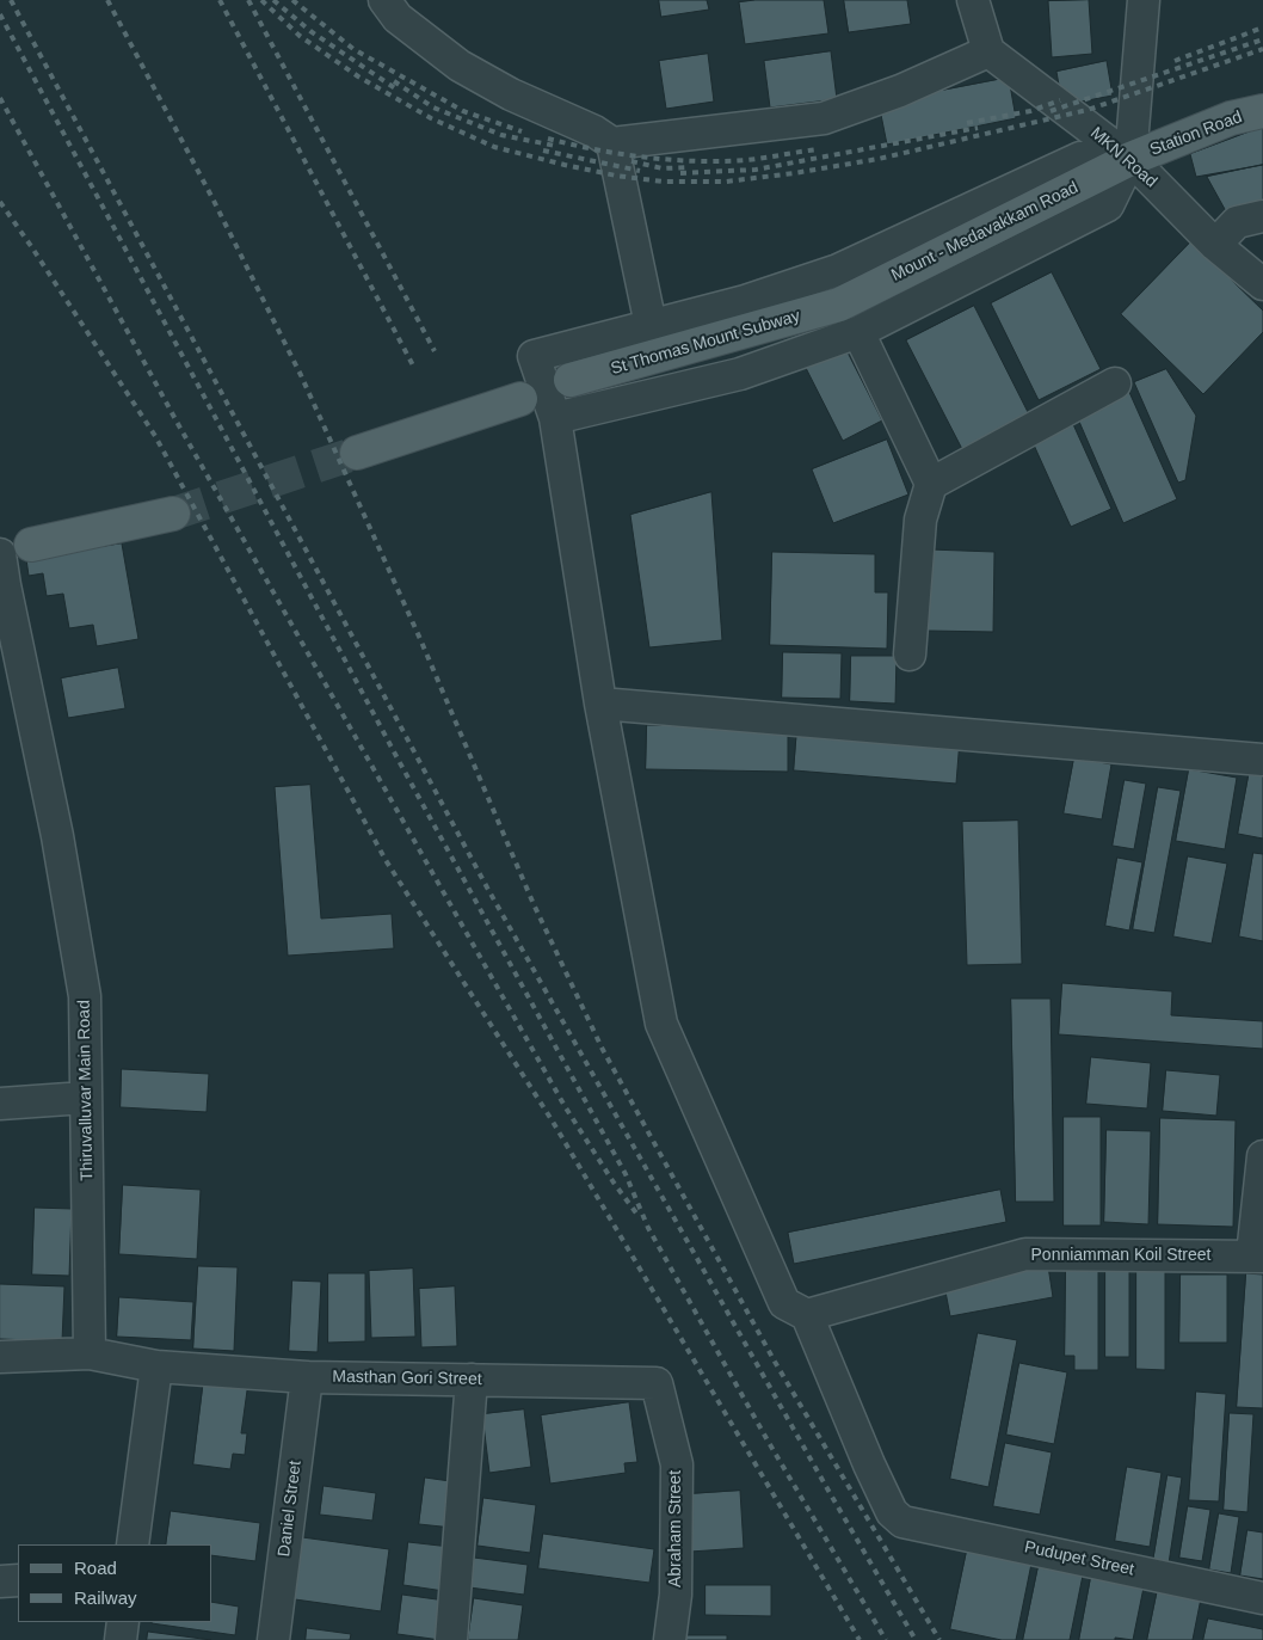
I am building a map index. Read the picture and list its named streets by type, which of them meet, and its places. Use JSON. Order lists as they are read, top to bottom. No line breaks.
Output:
{"streets":{"main road":["Station Road","Mount - Medavakkam Road","St Thomas Mount Subway"],"street":["MKN Road","Thiruvalluvar Main Road","Ponniamman Koil Street","Masthan Gori Street","Daniel Street","Abraham Street","Pudupet Street"]},"crossings":[["Station Road","MKN Road"],["Station Road","Mount - Medavakkam Road"],["MKN Road","Mount - Medavakkam Road"],["Mount - Medavakkam Road","St Thomas Mount Subway"],["Ponniamman Koil Street","Pudupet Street"],["Masthan Gori Street","Daniel Street"],["Masthan Gori Street","Abraham Street"]],"legend":["Road","Railway"]}
